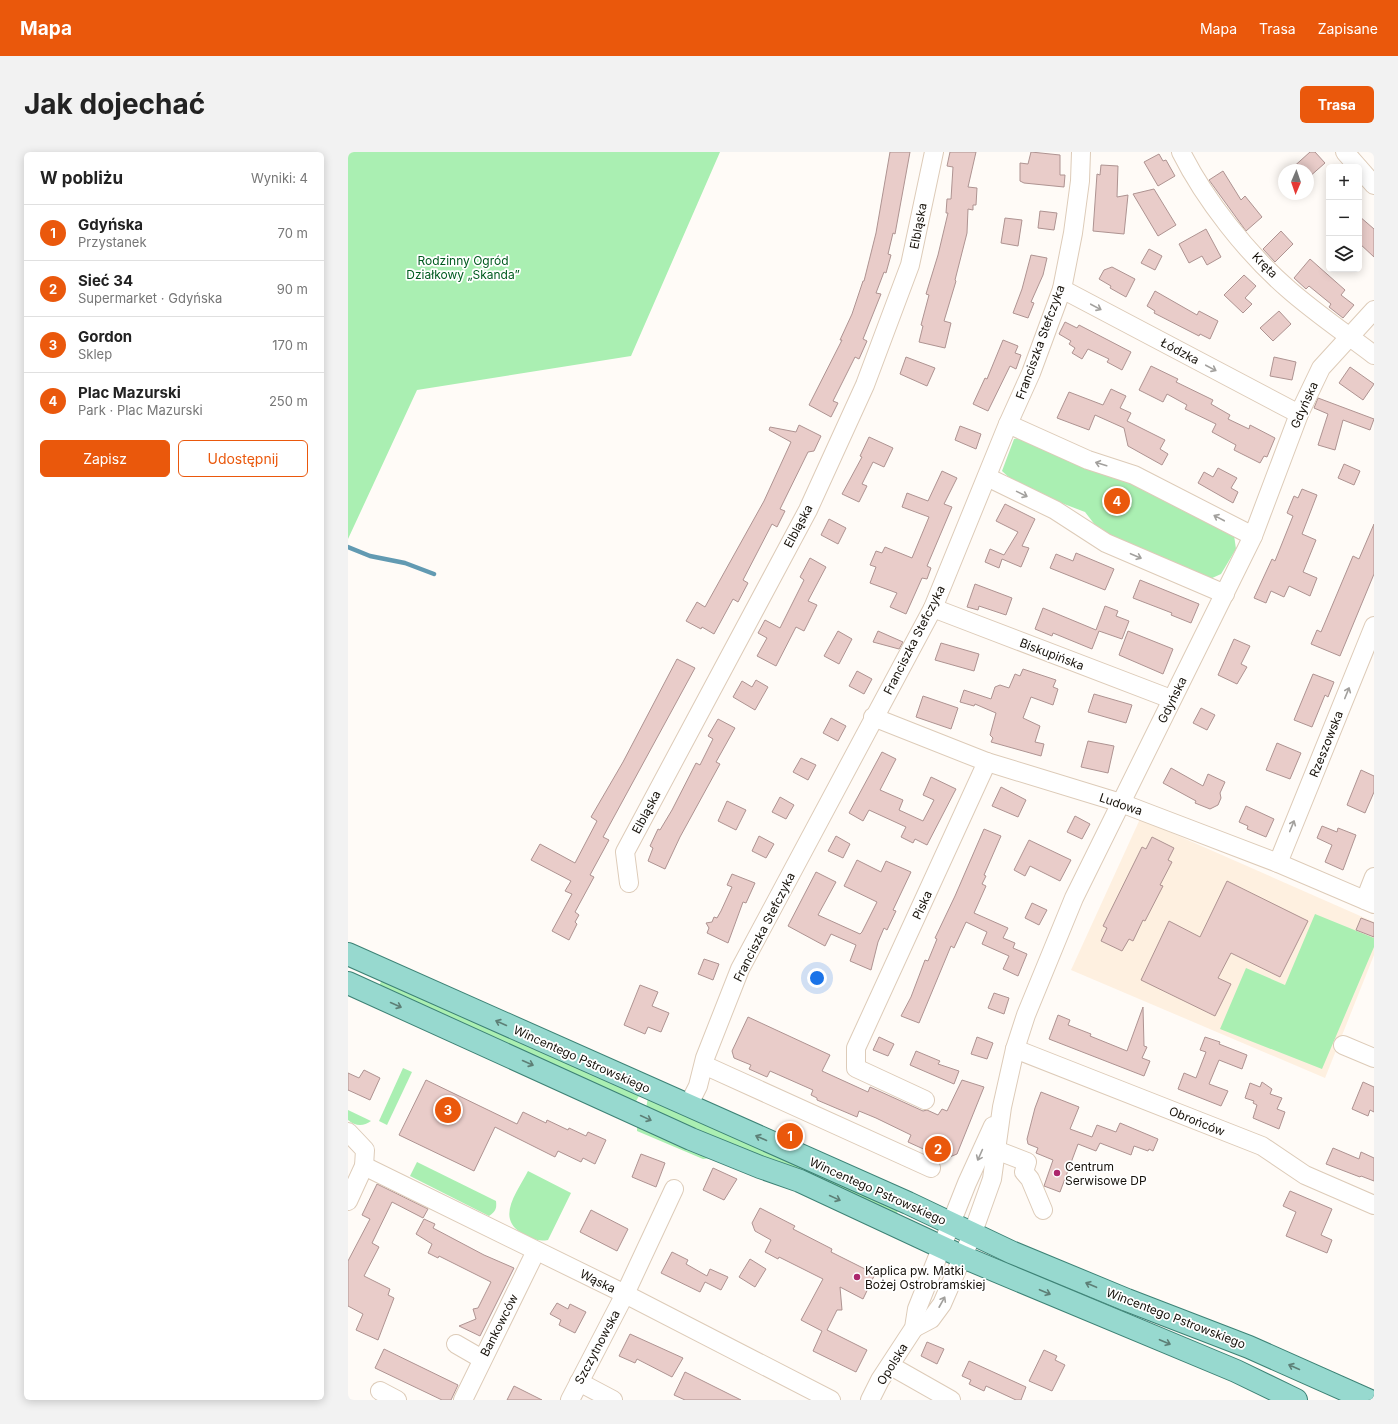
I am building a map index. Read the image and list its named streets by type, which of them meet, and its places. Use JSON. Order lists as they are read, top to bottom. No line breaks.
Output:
{"streets":{"main road":["Wincentego Pstrowskiego"],"street":["Elbląska","Kręta","Franciszka Stefczyka","Łódzka","Gdyńska","Biskupińska","Rzeszowska","Ludowa","Piska","Obrońców","Wąska","Bankowców","Szczytnowska","Opolska"]},"crossings":[["Kręta","Gdyńska"],["Franciszka Stefczyka","Łódzka"],["Franciszka Stefczyka","Biskupińska"],["Franciszka Stefczyka","Ludowa"],["Franciszka Stefczyka","Wincentego Pstrowskiego"],["Łódzka","Gdyńska"],["Gdyńska","Biskupińska"],["Gdyńska","Ludowa"],["Gdyńska","Wincentego Pstrowskiego"],["Gdyńska","Obrońców"],["Gdyńska","Opolska"],["Rzeszowska","Ludowa"],["Ludowa","Piska"],["Wincentego Pstrowskiego","Opolska"],["Wąska","Bankowców"],["Wąska","Szczytnowska"]],"one_way":["Rzeszowska"],"parks":["Rodzinny Ogród Działkowy „Skanda”"],"places":["Centrum Serwisowe DP","Kaplica pw. Matki Bożej Ostrobramskiej"],"north":"bottom","page":{"header":"Mapa","nav":["Mapa","Trasa","Zapisane"],"buttons":["Trasa",["Zapisz","Udostępnij"]],"title":"Jak dojechać","heading":["W pobliżu","Wyniki: 4"],"map_buttons":["+","−"],"list":[{"mark":"1","name":"Gdyńska","note":"Przystanek","value":"70 m"},{"mark":"2","name":"Sieć 34","note":"Supermarket · Gdyńska","value":"90 m"},{"mark":"3","name":"Gordon","note":"Sklep","value":"170 m"},{"mark":"4","name":"Plac Mazurski","note":"Park · Plac Mazurski","value":"250 m"}],"pins":["4","3","1","2"]}}
